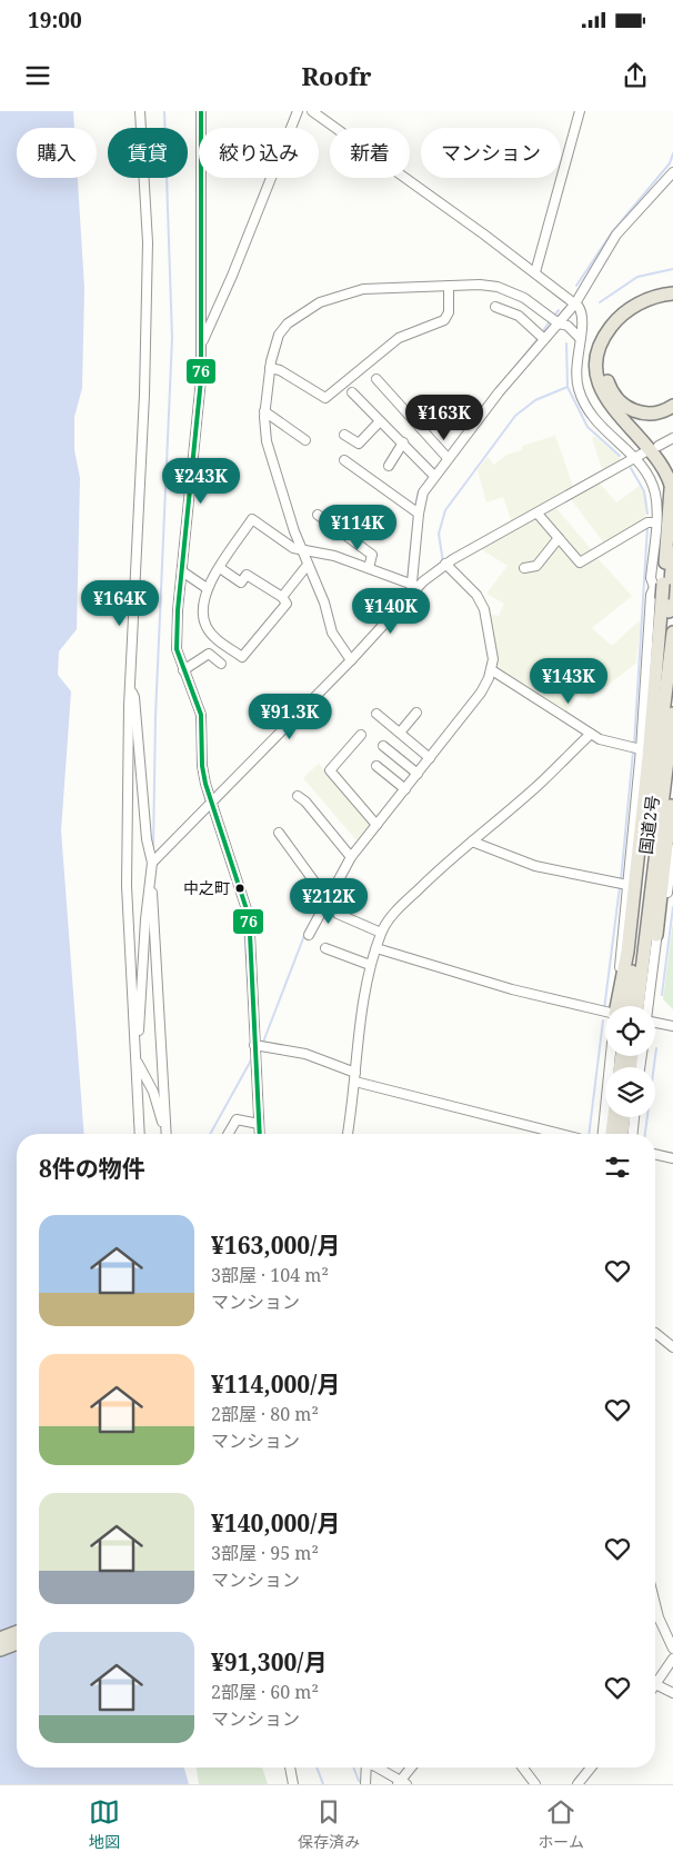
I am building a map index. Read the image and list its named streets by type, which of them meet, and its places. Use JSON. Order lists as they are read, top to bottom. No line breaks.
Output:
{"streets":{"highway":["国道2号"]},"places":["中之町"],"lines":["transit line 76"],"page":{"status":"19:00","header":"Roofr","chip":["購入","賃貸","絞り込み","新着","マンション"],"price":["¥163K","¥243K","¥114K","¥164K","¥140K","¥143K","¥91.3K","¥212K"],"heading":"8件の物件","list":[{"name":"¥163,000/月","note":"3部屋 · 104 m² · マンション"},{"name":"¥114,000/月","note":"2部屋 · 80 m² · マンション"},{"name":"¥140,000/月","note":"3部屋 · 95 m² · マンション"},{"name":"¥91,300/月","note":"2部屋 · 60 m² · マンション"}],"tabs":["地図","保存済み","ホーム"]}}
